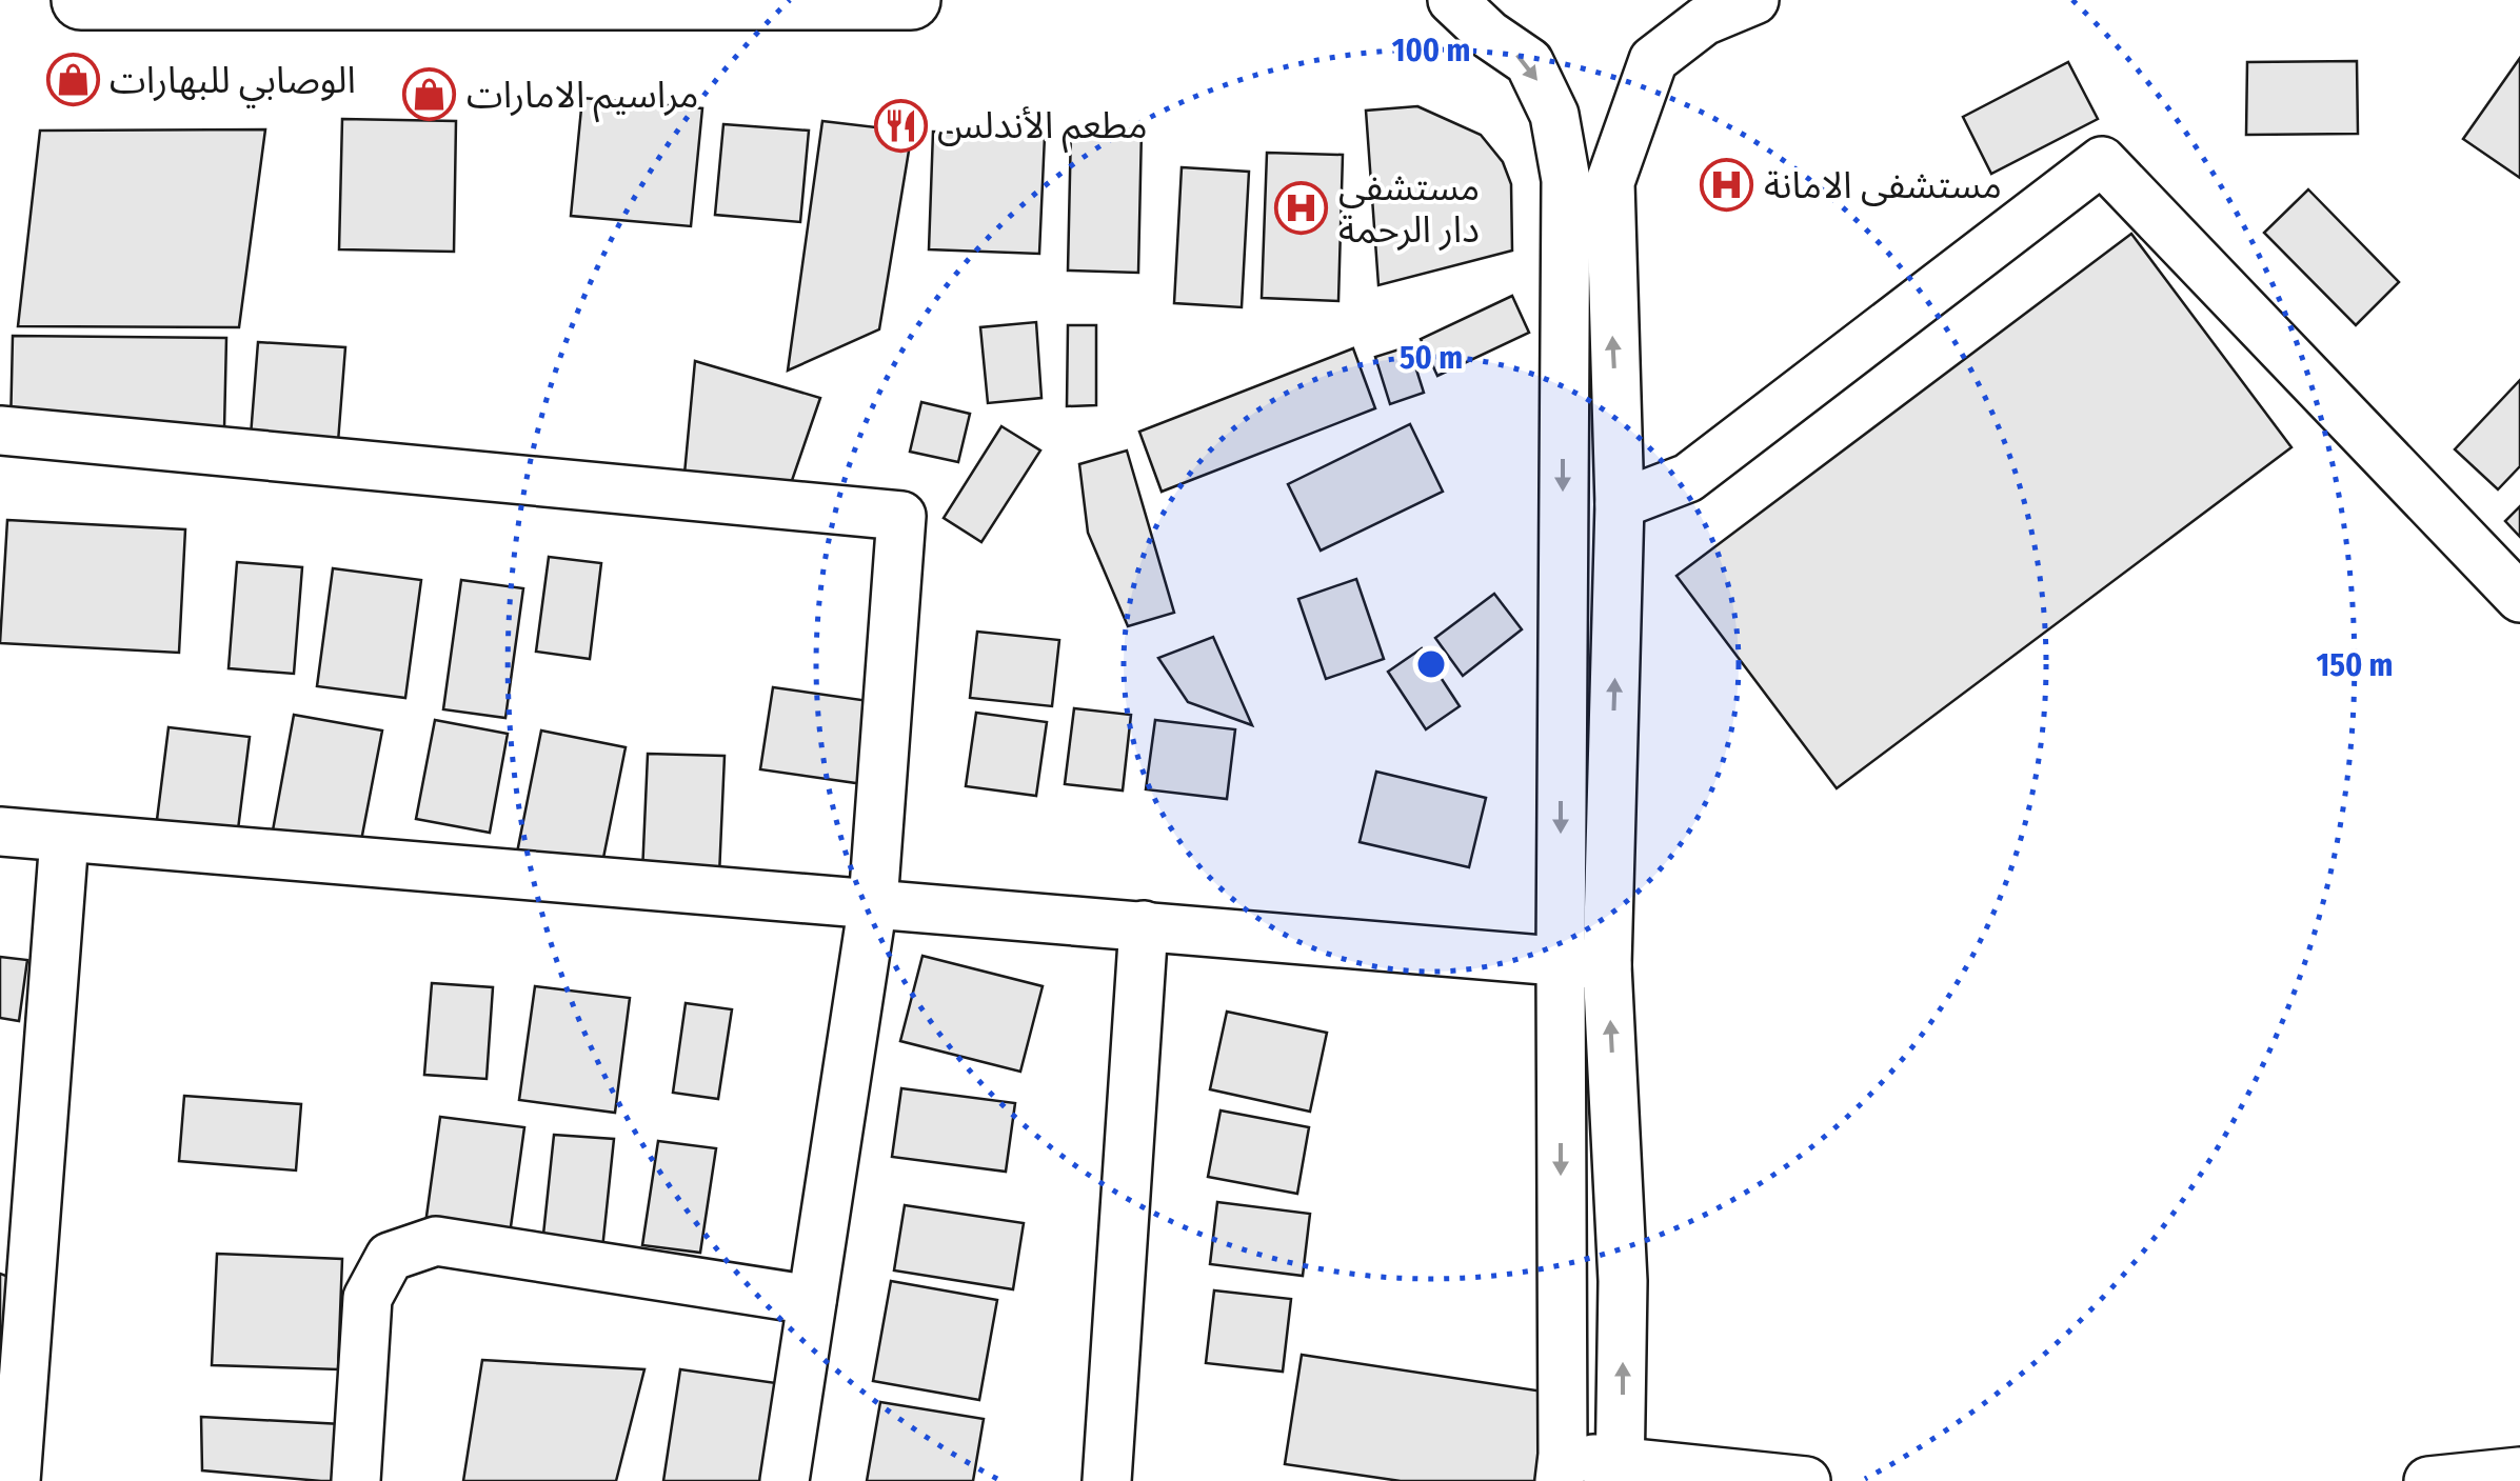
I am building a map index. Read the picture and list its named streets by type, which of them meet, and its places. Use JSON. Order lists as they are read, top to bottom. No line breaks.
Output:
{"places":{"shop":["الوصابي للبهارات","مراسيم الامارات"],"restaurant":["مطعم الأندلس"],"hospital":["مستشفى الامانة","مستشفى دار الرحمة"]},"rings":["100 m","50 m","150 m"]}
